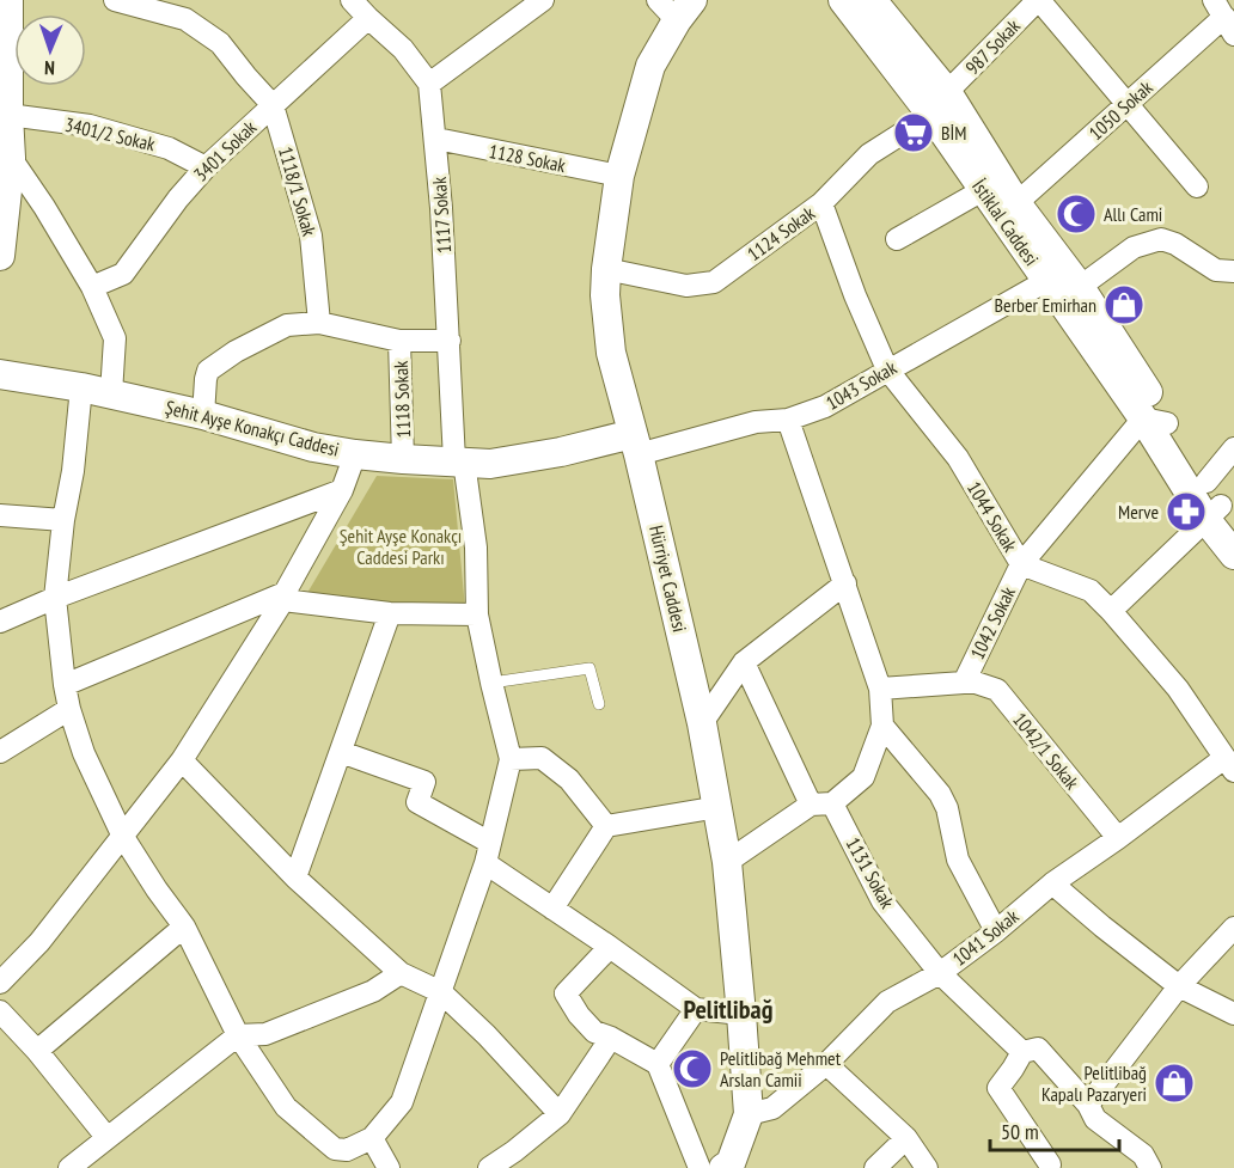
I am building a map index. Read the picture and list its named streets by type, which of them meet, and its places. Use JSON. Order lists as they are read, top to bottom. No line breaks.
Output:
{"streets":{"street":["987 Sokak","1050 Sokak","3401/2 Sokak","3401 Sokak","1128 Sokak","1118/1 Sokak","1117 Sokak","İstiklal Caddesi","1124 Sokak","1043 Sokak","1118 Sokak","Şehit Ayşe Konakçı Caddesi","1044 Sokak","Hürriyet Caddesi","1042 Sokak","1042/1 Sokak","1131 Sokak","1041 Sokak"]},"crossings":[["987 Sokak","İstiklal Caddesi"],["987 Sokak","1124 Sokak"],["1050 Sokak","İstiklal Caddesi"],["3401/2 Sokak","3401 Sokak"],["3401 Sokak","1118/1 Sokak"],["1128 Sokak","1117 Sokak"],["1128 Sokak","Hürriyet Caddesi"],["1118/1 Sokak","1118 Sokak"],["1117 Sokak","1118 Sokak"],["1117 Sokak","Şehit Ayşe Konakçı Caddesi"],["İstiklal Caddesi","1124 Sokak"],["İstiklal Caddesi","1043 Sokak"],["İstiklal Caddesi","1042 Sokak"],["1124 Sokak","1044 Sokak"],["1124 Sokak","Hürriyet Caddesi"],["1043 Sokak","Şehit Ayşe Konakçı Caddesi"],["1043 Sokak","1044 Sokak"],["1043 Sokak","Hürriyet Caddesi"],["1118 Sokak","Şehit Ayşe Konakçı Caddesi"],["Şehit Ayşe Konakçı Caddesi","Hürriyet Caddesi"],["1044 Sokak","1042 Sokak"],["1044 Sokak","1041 Sokak"],["Hürriyet Caddesi","1041 Sokak"],["1042 Sokak","1042/1 Sokak"],["1042/1 Sokak","1041 Sokak"],["1131 Sokak","1041 Sokak"]],"districts":["Pelitlibağ"],"parks":["Şehit Ayşe Konakçı Caddesi Parkı"],"places":{"supermarket":["BİM"],"mosque":["Allı Cami","Pelitlibağ Mehmet Arslan Camii"],"shop":["Berber Emirhan","Pelitlibağ Kapalı Pazaryeri"],"pharmacy":["Merve"]},"scale_bar":"50 m","north":"bottom"}
